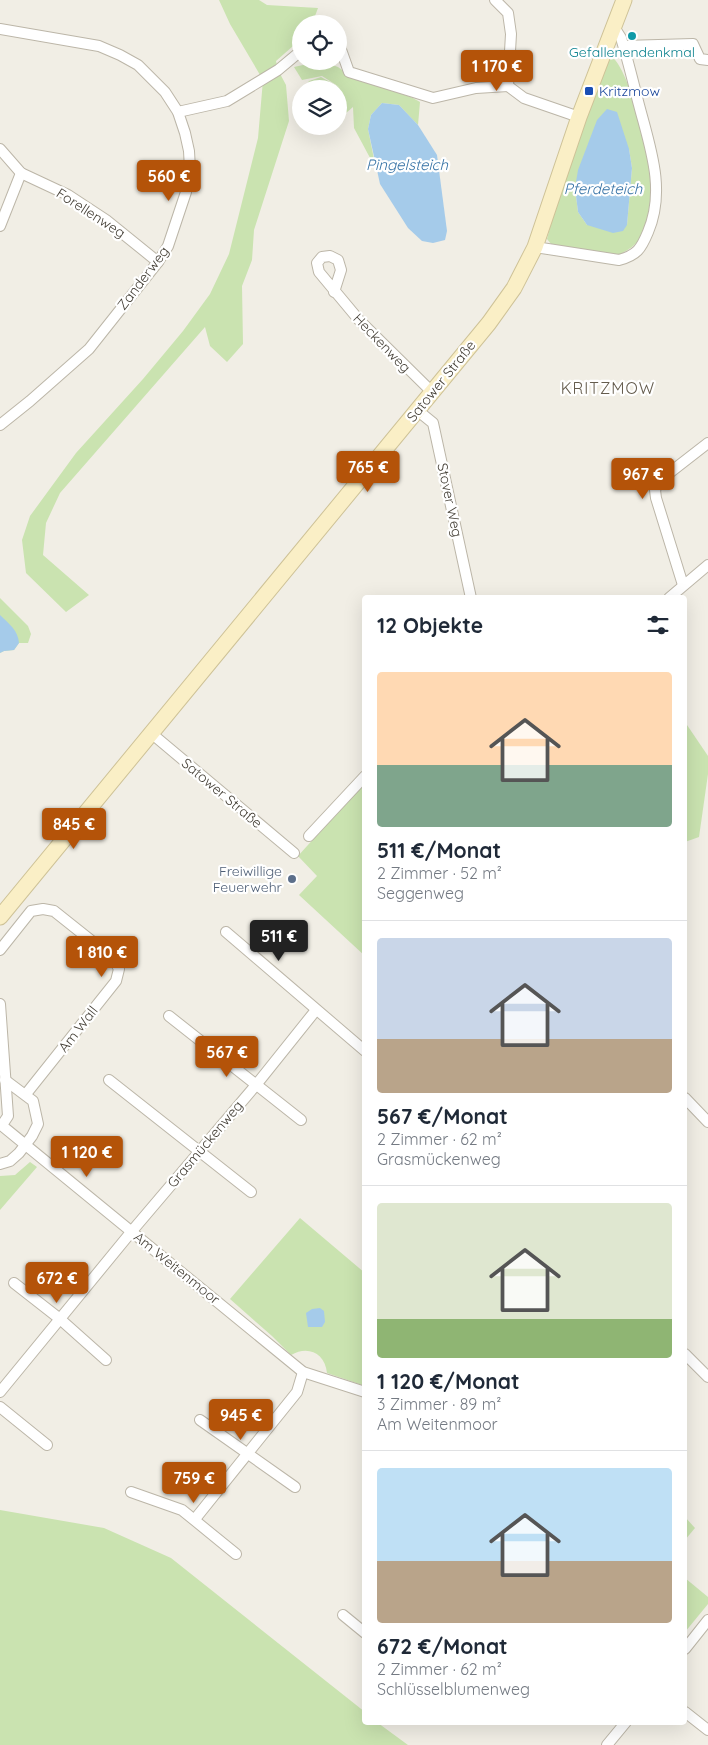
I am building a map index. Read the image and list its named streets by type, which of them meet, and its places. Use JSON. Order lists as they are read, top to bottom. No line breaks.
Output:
{"streets":{"main road":["Satower Straße"],"street":["Forellenweg","Zanderweg","Heckenweg","Stover Weg","Am Wall","Grasmückenweg","Am Weitenmoor"]},"crossings":[["Forellenweg","Zanderweg"],["Heckenweg","Satower Straße"],["Satower Straße","Stover Weg"],["Grasmückenweg","Am Weitenmoor"]],"districts":["KRITZMOW"],"water":["Pingelsteich","Pferdeteich"],"places":{"other":["Gefallenendenkmal","Freiwillige Feuerwehr"],"transit":["Kritzmow"]},"page":{"price":["1 170 €","560 €","765 €","967 €","845 €","511 €","1 810 €","567 €","1 120 €","672 €","945 €","759 €"],"heading":"12 Objekte","list":[{"name":"511 €/Monat","note":"2 Zimmer · 52 m² · Seggenweg"},{"name":"567 €/Monat","note":"2 Zimmer · 62 m² · Grasmückenweg"},{"name":"1 120 €/Monat","note":"3 Zimmer · 89 m² · Am Weitenmoor"},{"name":"672 €/Monat","note":"2 Zimmer · 62 m² · Schlüsselblumenweg"}]}}
